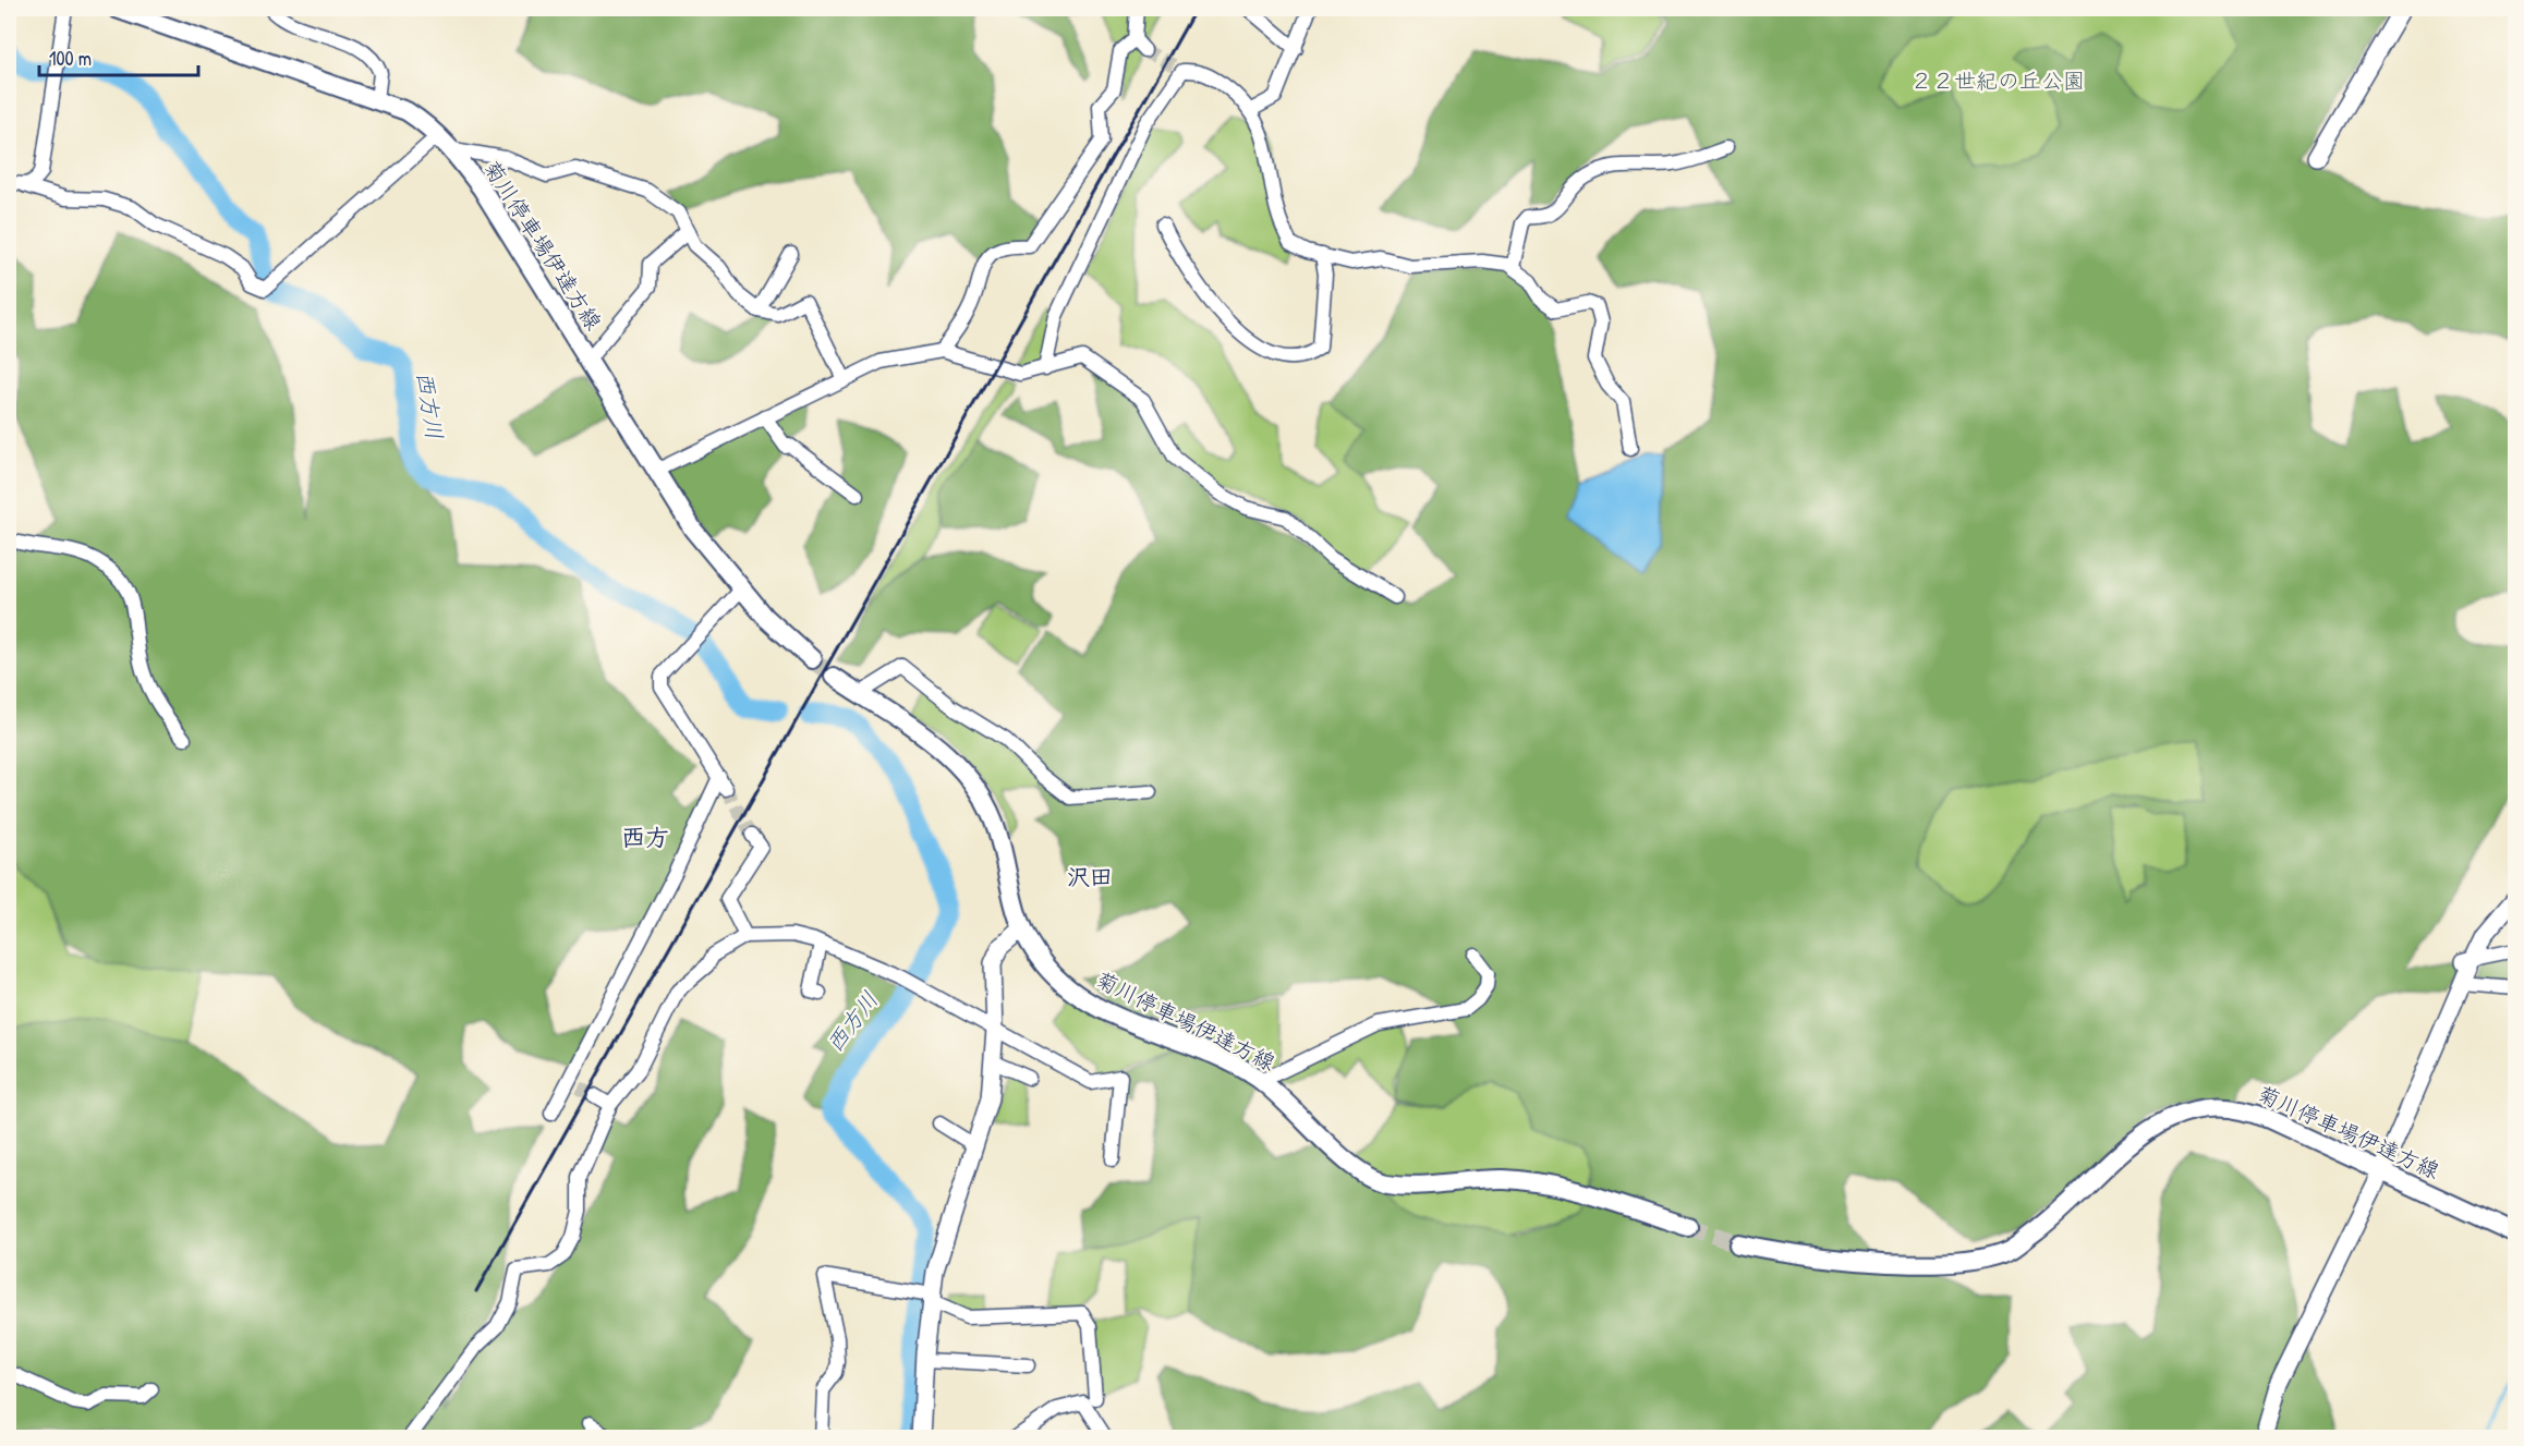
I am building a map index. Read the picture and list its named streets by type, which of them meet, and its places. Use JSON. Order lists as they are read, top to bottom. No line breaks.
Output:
{"streets":{"main road":["菊川停車場伊達方線"]},"districts":["西方","沢田"],"water":["西方川"],"parks":["２２世紀の丘公園"],"scale_bar":"100 m"}
